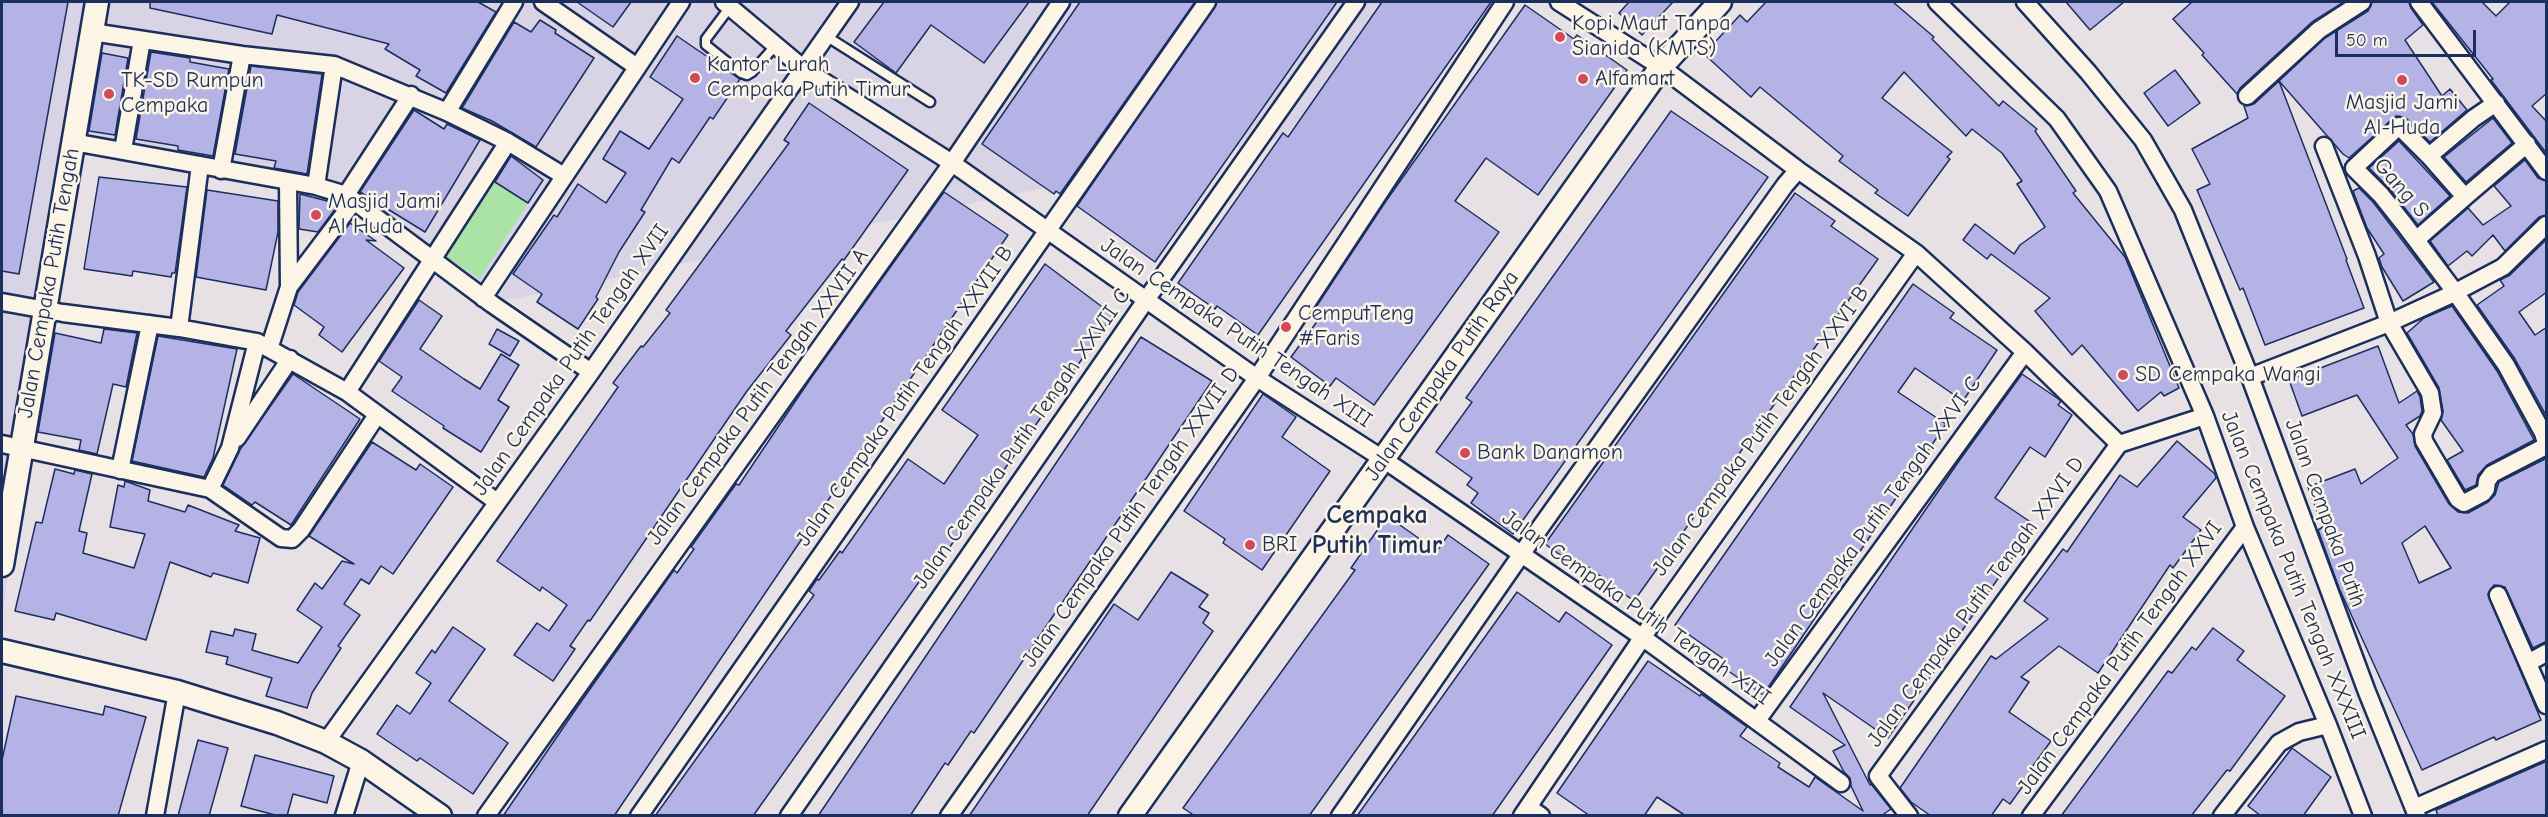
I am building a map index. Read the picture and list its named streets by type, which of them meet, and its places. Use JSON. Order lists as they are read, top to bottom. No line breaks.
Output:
{"streets":{"street":["Gang S","Jalan Cempaka Putih Tengah","Jalan Cempaka Putih Tengah XIII","Jalan Cempaka Putih Tengah XVII","Jalan Cempaka Putih Raya","Jalan Cempaka Putih Tengah XXVII B","Jalan Cempaka Putih Tengah XXVII A","Jalan Cempaka Putih Tengah XXVI B","Jalan Cempaka Putih Tengah XXVII C","Jalan Cempaka Putih","Jalan Cempaka Putih Tengah XXVII D","Jalan Cempaka Putih Tengah XXVI C","Jalan Cempaka Putih Tengah XXXIII","Jalan Cempaka Putih Tengah XXVI D","Jalan Cempaka Putih Tengah XXVI"]},"crossings":[["Jalan Cempaka Putih Tengah XIII","Jalan Cempaka Putih Tengah XVII"],["Jalan Cempaka Putih Tengah XIII","Jalan Cempaka Putih Raya"],["Jalan Cempaka Putih Tengah XIII","Jalan Cempaka Putih Tengah XXVII B"],["Jalan Cempaka Putih Tengah XIII","Jalan Cempaka Putih Tengah XXVII A"],["Jalan Cempaka Putih Tengah XIII","Jalan Cempaka Putih Tengah XXVI B"],["Jalan Cempaka Putih Tengah XIII","Jalan Cempaka Putih Tengah XXVII C"],["Jalan Cempaka Putih Tengah XIII","Jalan Cempaka Putih Tengah XXVII D"],["Jalan Cempaka Putih Tengah XIII","Jalan Cempaka Putih Tengah XXVI C"],["Jalan Cempaka Putih Tengah XXXIII","Jalan Cempaka Putih Tengah XXVI"]],"districts":["Cempaka Putih Timur"],"places":["Kopi Maut Tanpa Sianida (KMTS)","Kantor Lurah Cempaka Putih Timur","Alfamart","Masjid Jami Al-Huda","TK-SD Rumpun Cempaka","Masjid Jami Al Huda","CemputTeng #Faris","SD Cempaka Wangi","Bank Danamon","BRI"],"scale_bar":"50 m"}
